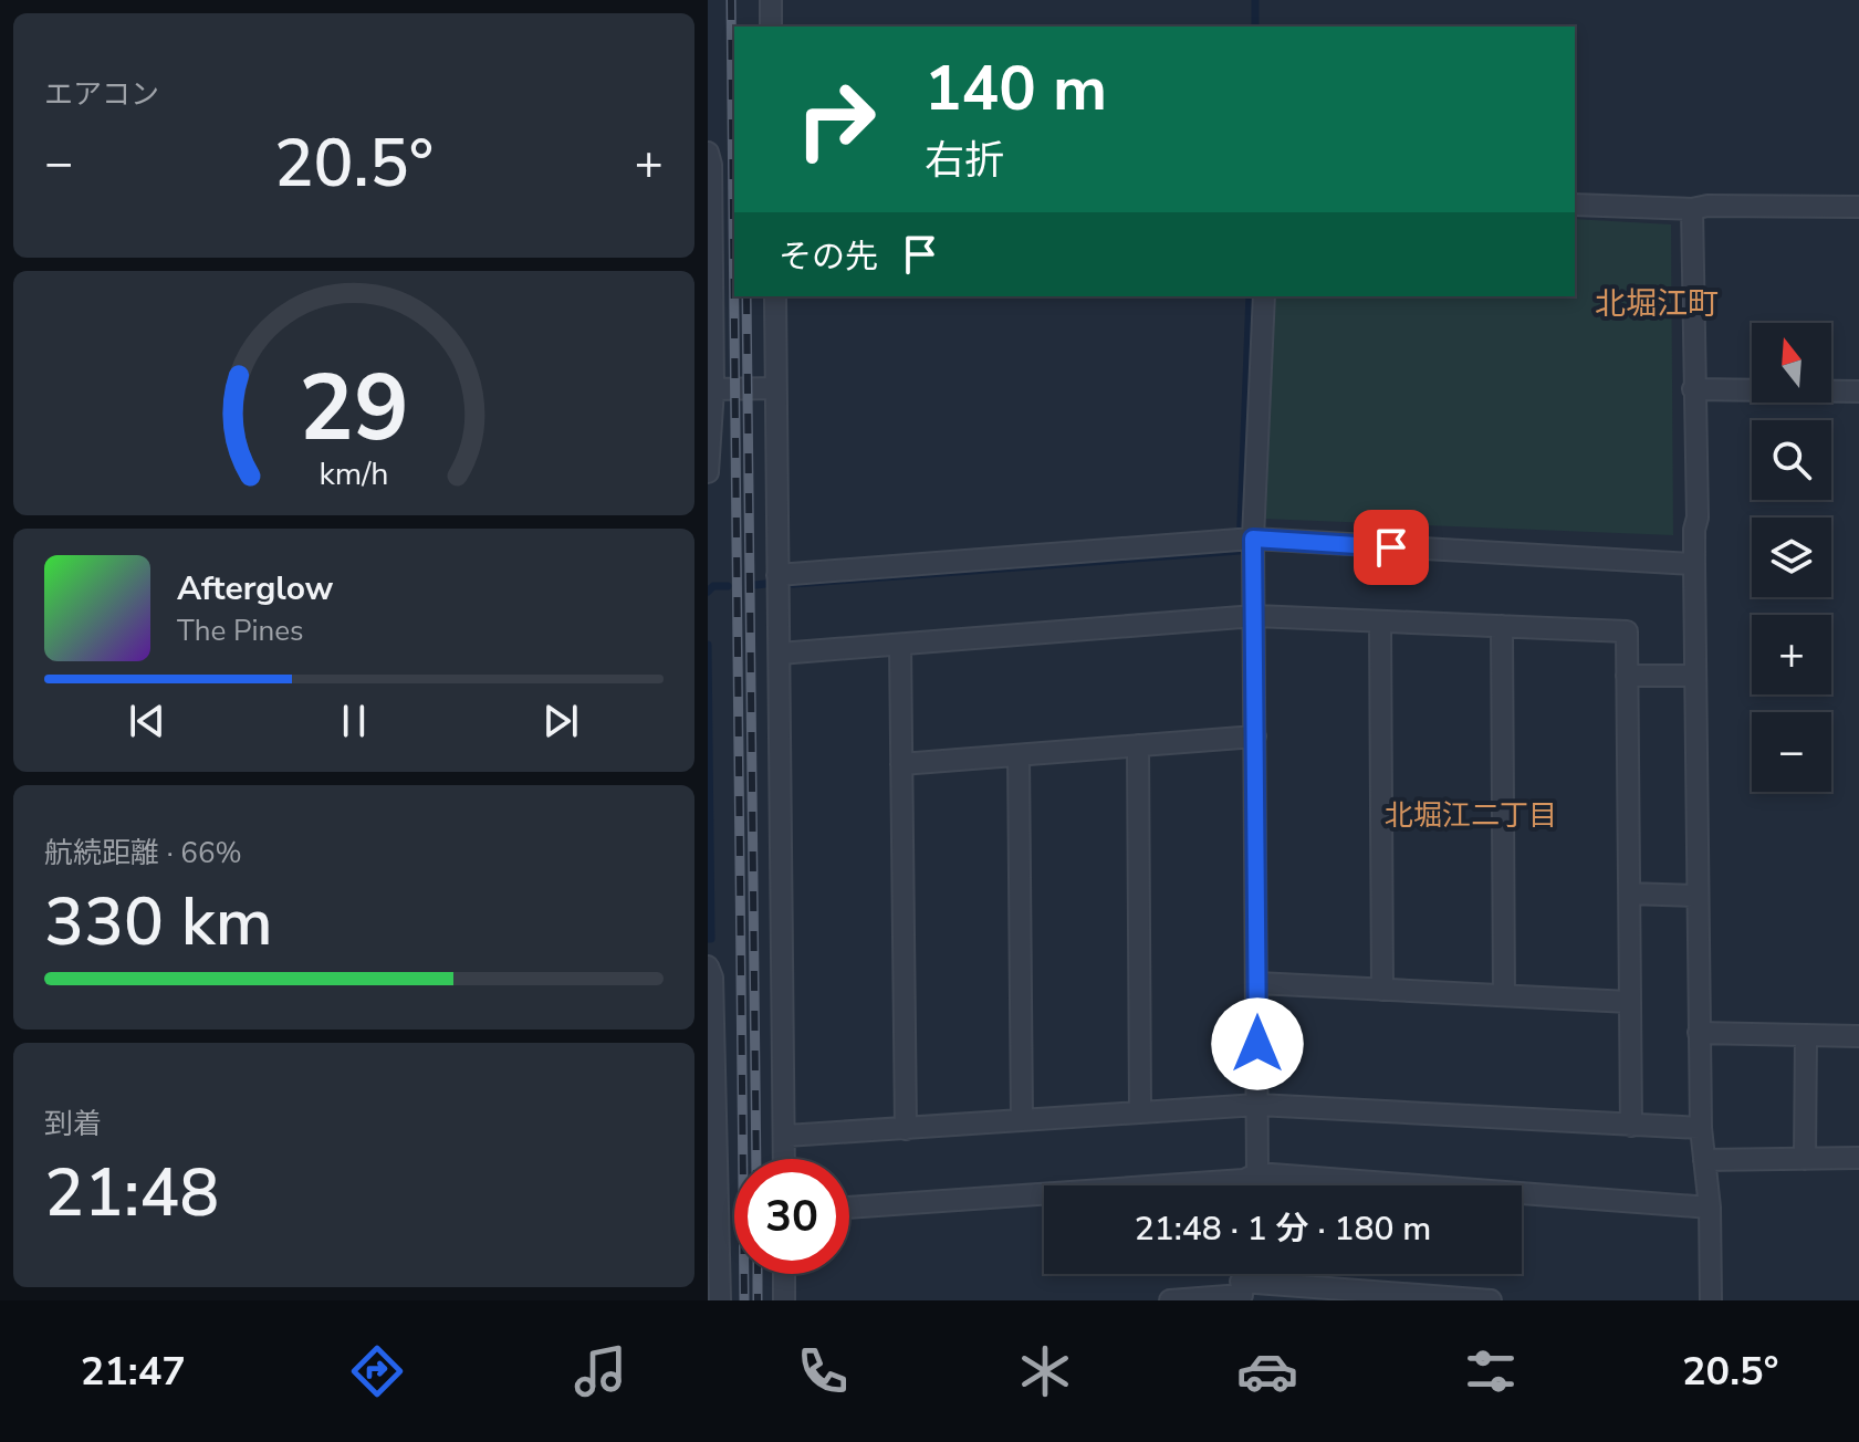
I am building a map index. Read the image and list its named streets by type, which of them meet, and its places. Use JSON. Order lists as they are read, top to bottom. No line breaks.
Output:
{"districts":["北堀江町","北堀江二丁目"],"north":"top","page":{"tile":["エアコン",["航続距離 · 66%","330 km"],["到着","21:48"]],"turn":["140 m","右折"],"heat":["−","20.5°","+"],"then":"その先","map_buttons":["+","−"],"song":["Afterglow","The Pines"],"limit":"30","trip":"21:48 · 1 分 · 180 m","tabs":["21:47","20.5°"],"gauge":["29","km/h"]}}
